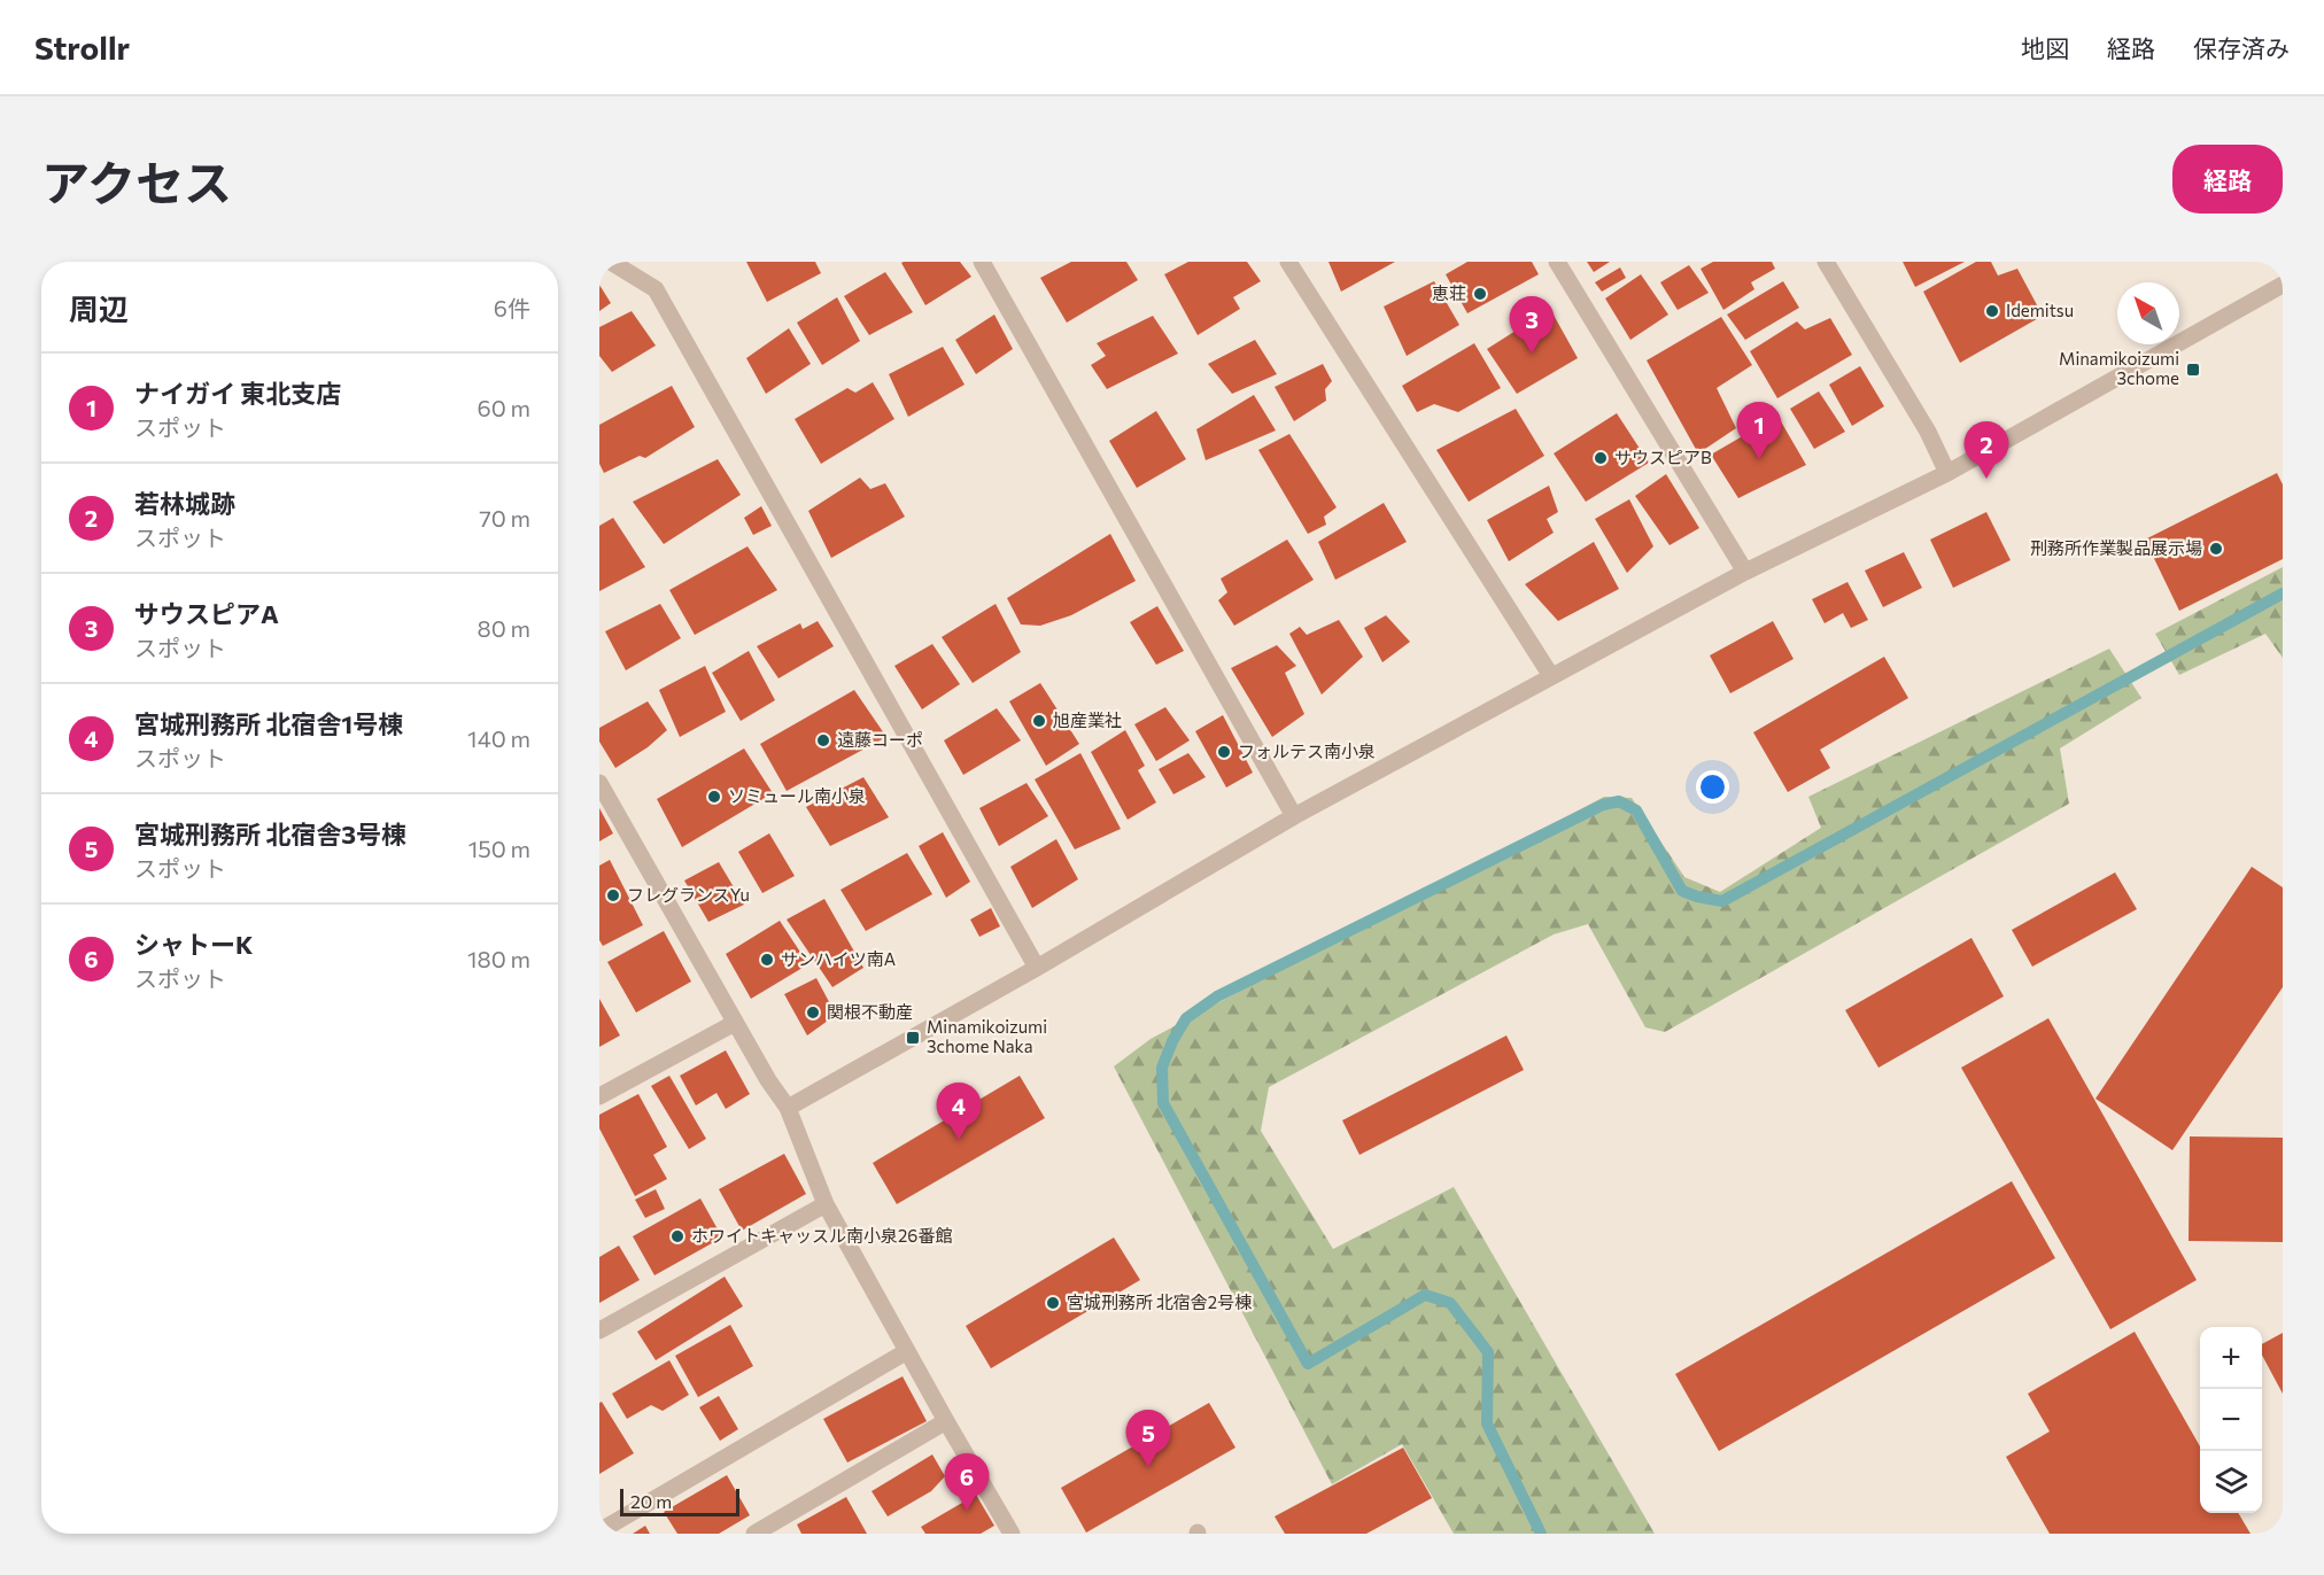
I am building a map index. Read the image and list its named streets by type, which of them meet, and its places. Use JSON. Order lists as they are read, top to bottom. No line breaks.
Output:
{"places":{"other":["恵荘","Idemitsu","サウスピアB","刑務所作業製品展示場","旭産業社","遠藤コーポ","フォルテス南小泉","ソミュール南小泉","フレグランスYu","サンハイツ南A","関根不動産","ホワイトキャッスル南小泉26番館","宮城刑務所 北宿舎2号棟"],"transit":["Minamikoizumi 3chome","Minamikoizumi 3chome Naka"]},"scale_bar":"20 m","north":"top left","page":{"header":"Strollr","nav":["地図","経路","保存済み"],"title":"アクセス","buttons":"経路","heading":["周辺","6件"],"pins":["3","1","2","4","5","6"],"list":[{"mark":"1","name":"ナイガイ 東北支店","note":"スポット","value":"60 m"},{"mark":"2","name":"若林城跡","note":"スポット","value":"70 m"},{"mark":"3","name":"サウスピアA","note":"スポット","value":"80 m"},{"mark":"4","name":"宮城刑務所 北宿舎1号棟","note":"スポット","value":"140 m"},{"mark":"5","name":"宮城刑務所 北宿舎3号棟","note":"スポット","value":"150 m"},{"mark":"6","name":"シャトーK","note":"スポット","value":"180 m"}],"map_buttons":["+","−"],"scale":"20 m"}}
